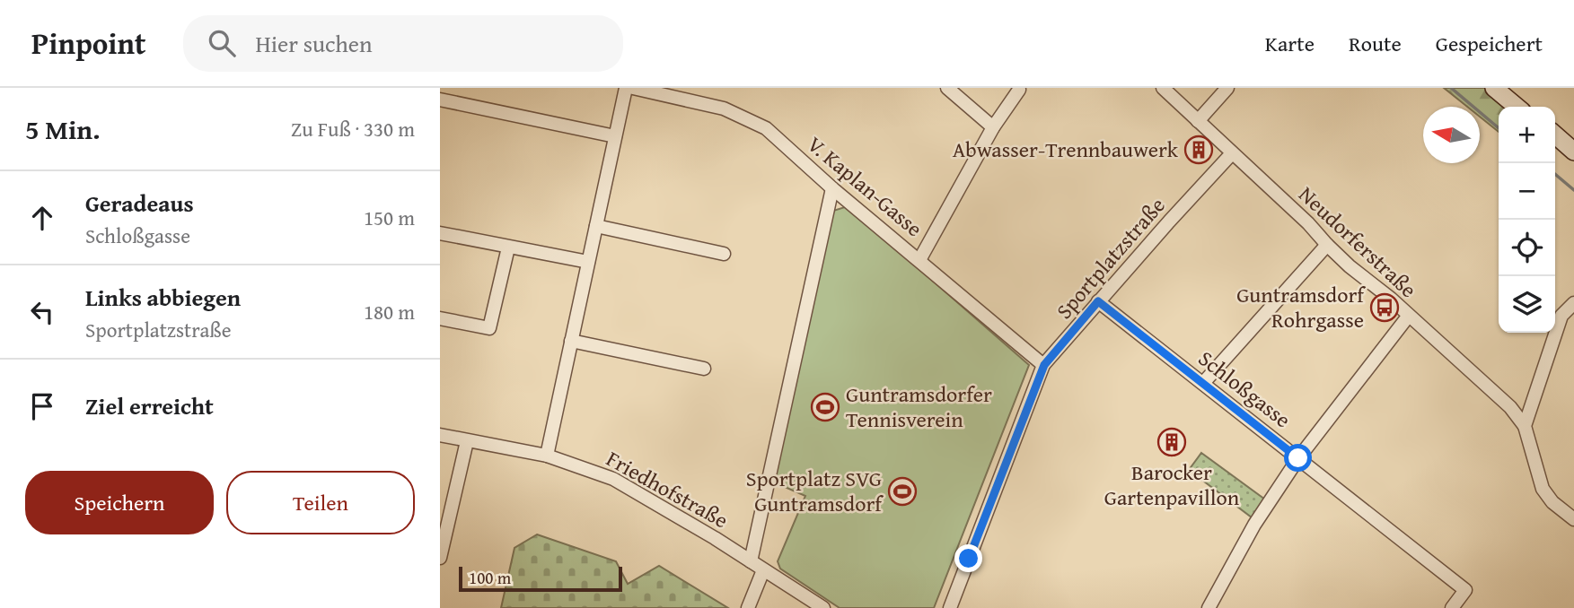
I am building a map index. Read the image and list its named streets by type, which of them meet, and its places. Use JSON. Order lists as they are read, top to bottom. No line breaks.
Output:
{"streets":{"street":["V. Kaplan-Gasse","Neudorferstraße","Sportplatzstraße","Schloßgasse","Friedhofstraße"]},"crossings":[["V. Kaplan-Gasse","Sportplatzstraße"],["Neudorferstraße","Sportplatzstraße"],["Sportplatzstraße","Schloßgasse"]],"places":{"building":["Abwasser-Trennbauwerk","Barocker Gartenpavillon"],"bus stop":["Guntramsdorf Rohrgasse"],"sports":["Guntramsdorfer Tennisverein","Sportplatz SVG Guntramsdorf"]},"scale_bar":"100 m","north":"left","page":{"header":"Pinpoint","search":"Hier suchen","nav":["Karte","Route","Gespeichert"],"heading":["5 Min.","Zu Fuß · 330 m"],"map_buttons":["+","−"],"list":[["Geradeaus","Schloßgasse","150 m"],["Links abbiegen","Sportplatzstraße","180 m"],"Ziel erreicht"],"buttons":["Speichern","Teilen"],"scale":"100 m"}}
